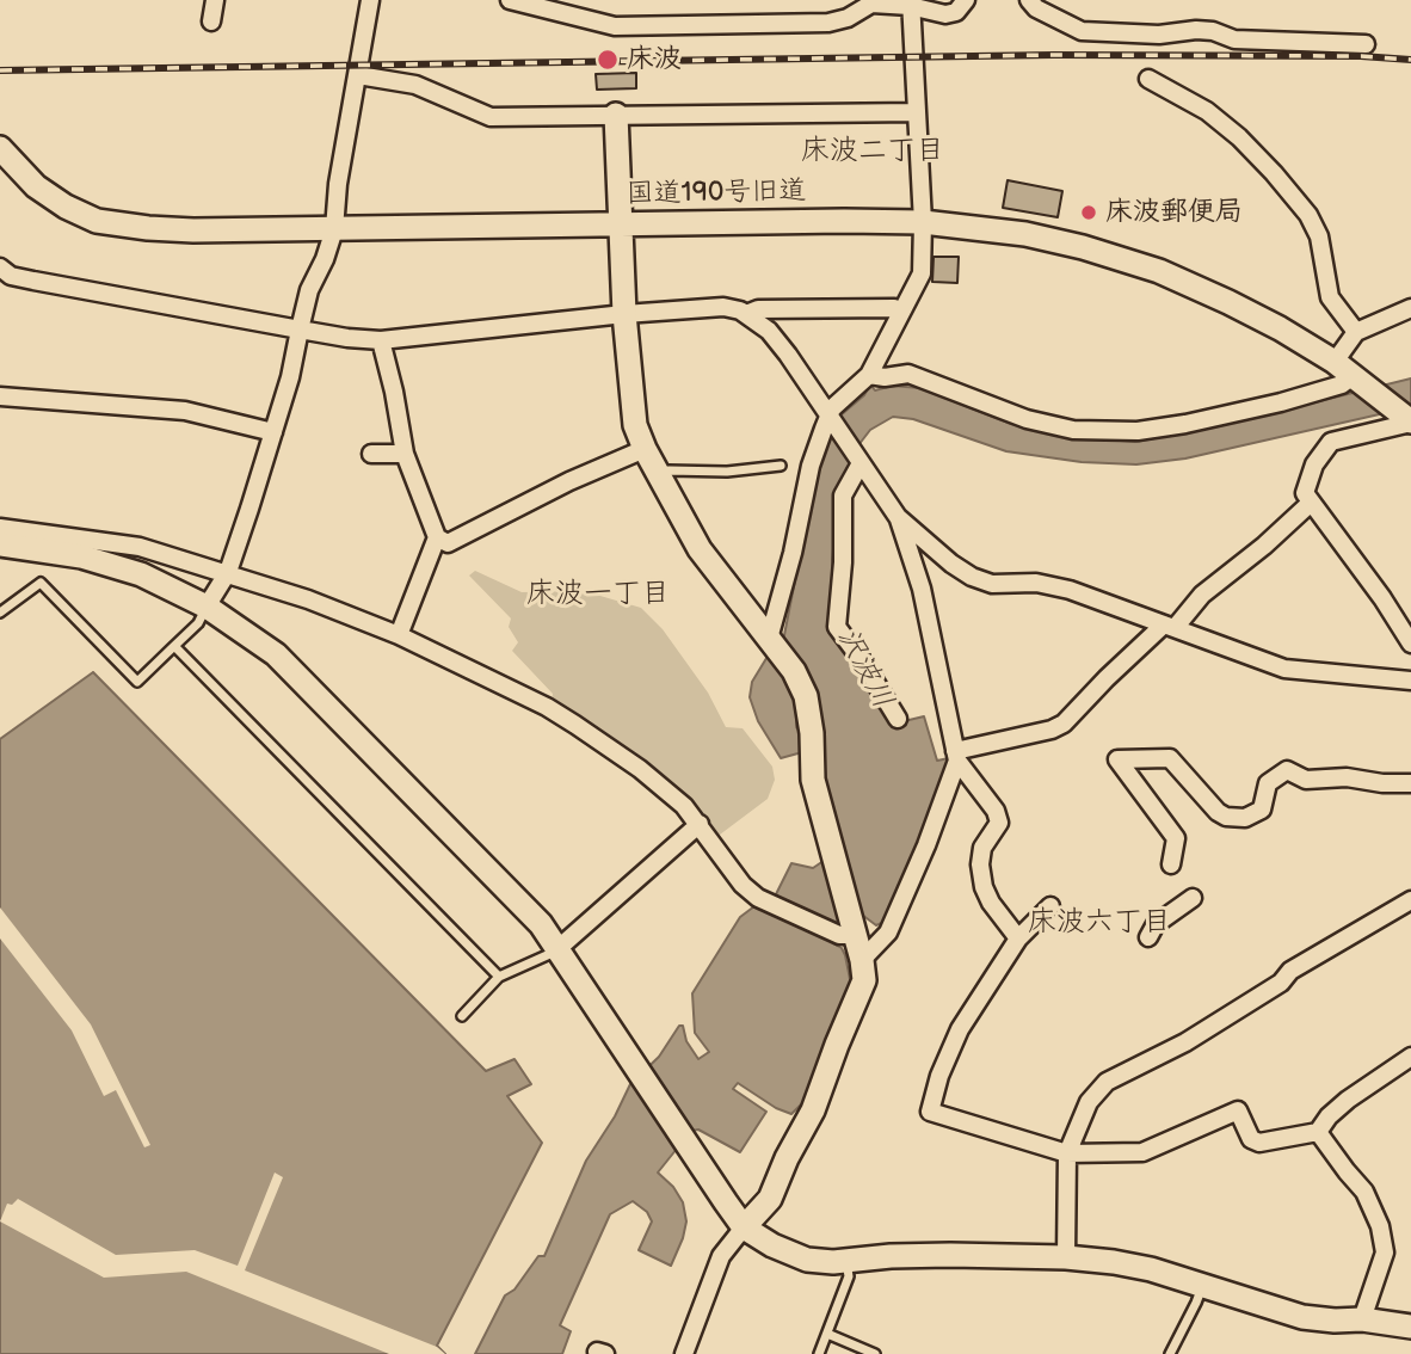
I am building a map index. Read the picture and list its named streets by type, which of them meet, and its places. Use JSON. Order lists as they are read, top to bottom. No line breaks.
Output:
{"streets":{"street":["国道190号旧道"]},"districts":["床波二丁目","床波一丁目","床波六丁目"],"water":["沢波川"],"places":["床波","床波郵便局"]}
